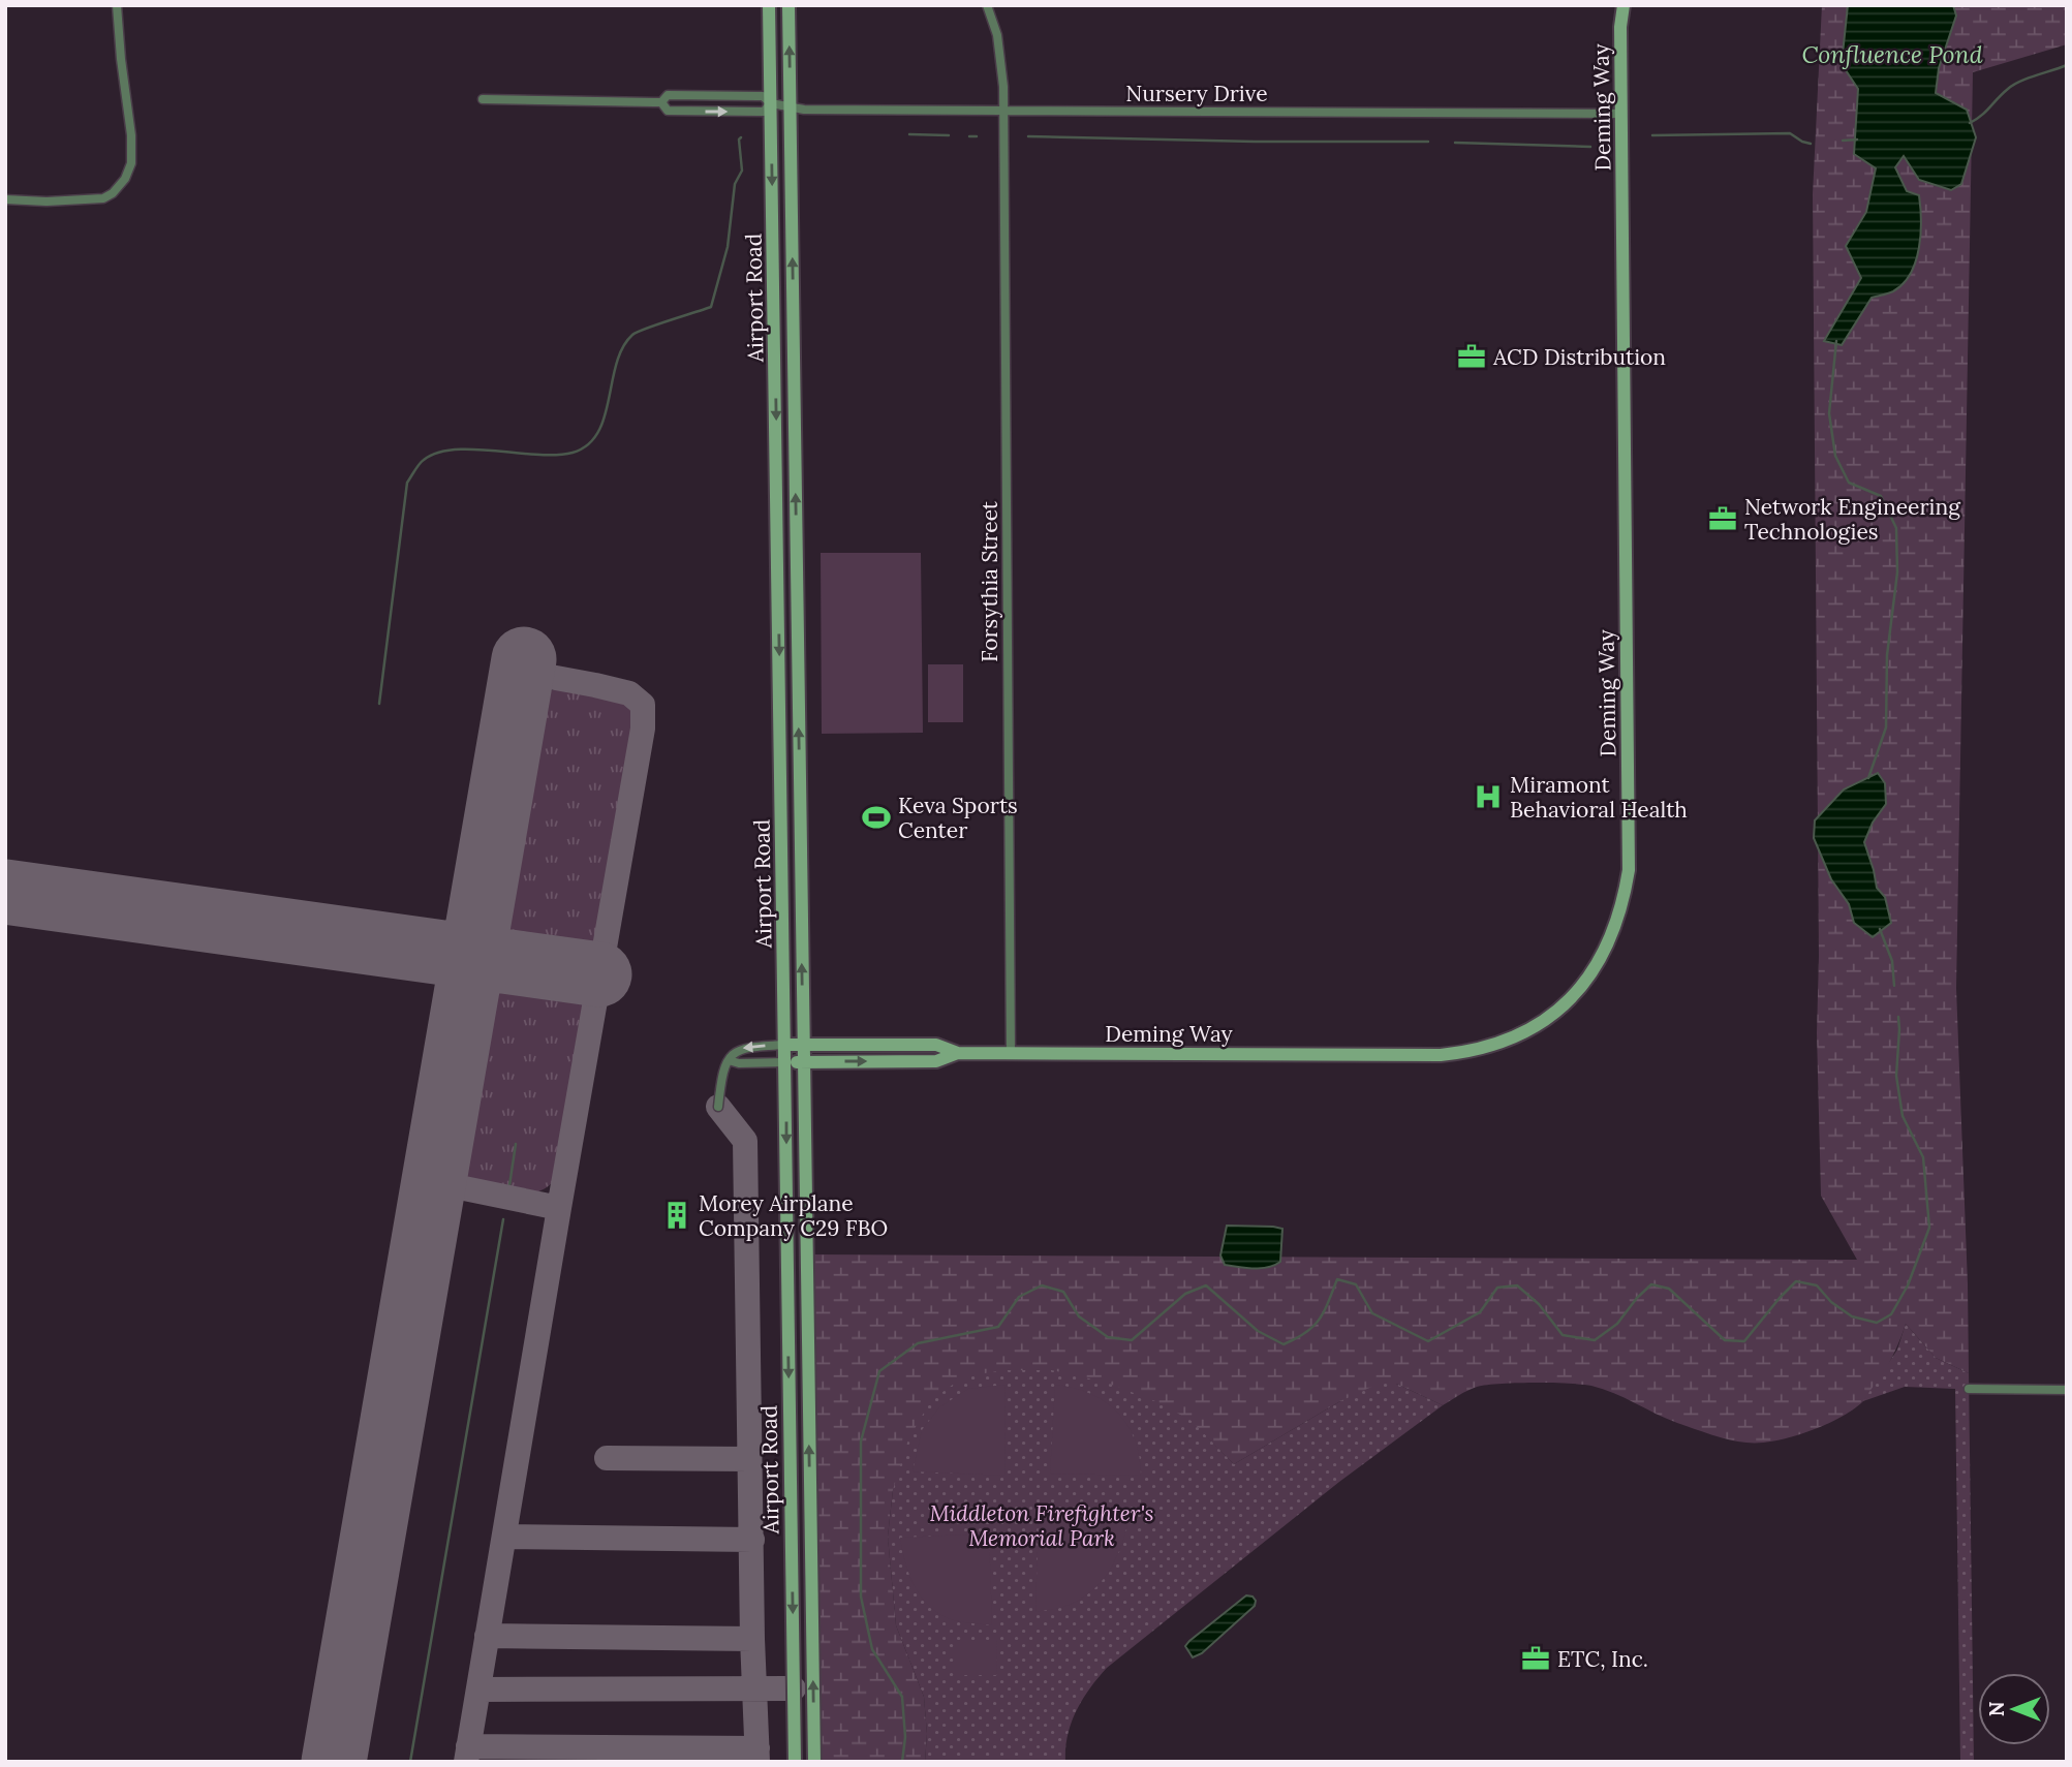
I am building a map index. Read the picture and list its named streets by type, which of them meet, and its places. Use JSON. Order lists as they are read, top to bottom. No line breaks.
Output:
{"streets":{"street":["Nursery Drive","Deming Way","Airport Road","Forsythia Street"]},"crossings":[["Nursery Drive","Deming Way"],["Nursery Drive","Airport Road"],["Nursery Drive","Forsythia Street"],["Deming Way","Airport Road"],["Deming Way","Forsythia Street"]],"water":["Confluence Pond"],"parks":["Middleton Firefighter's Memorial Park"],"places":{"office":["ACD Distribution","Network Engineering Technologies","ETC, Inc."],"hospital":["Miramont Behavioral Health"],"sports":["Keva Sports Center"],"building":["Morey Airplane Company C29 FBO"]},"north":"left"}
